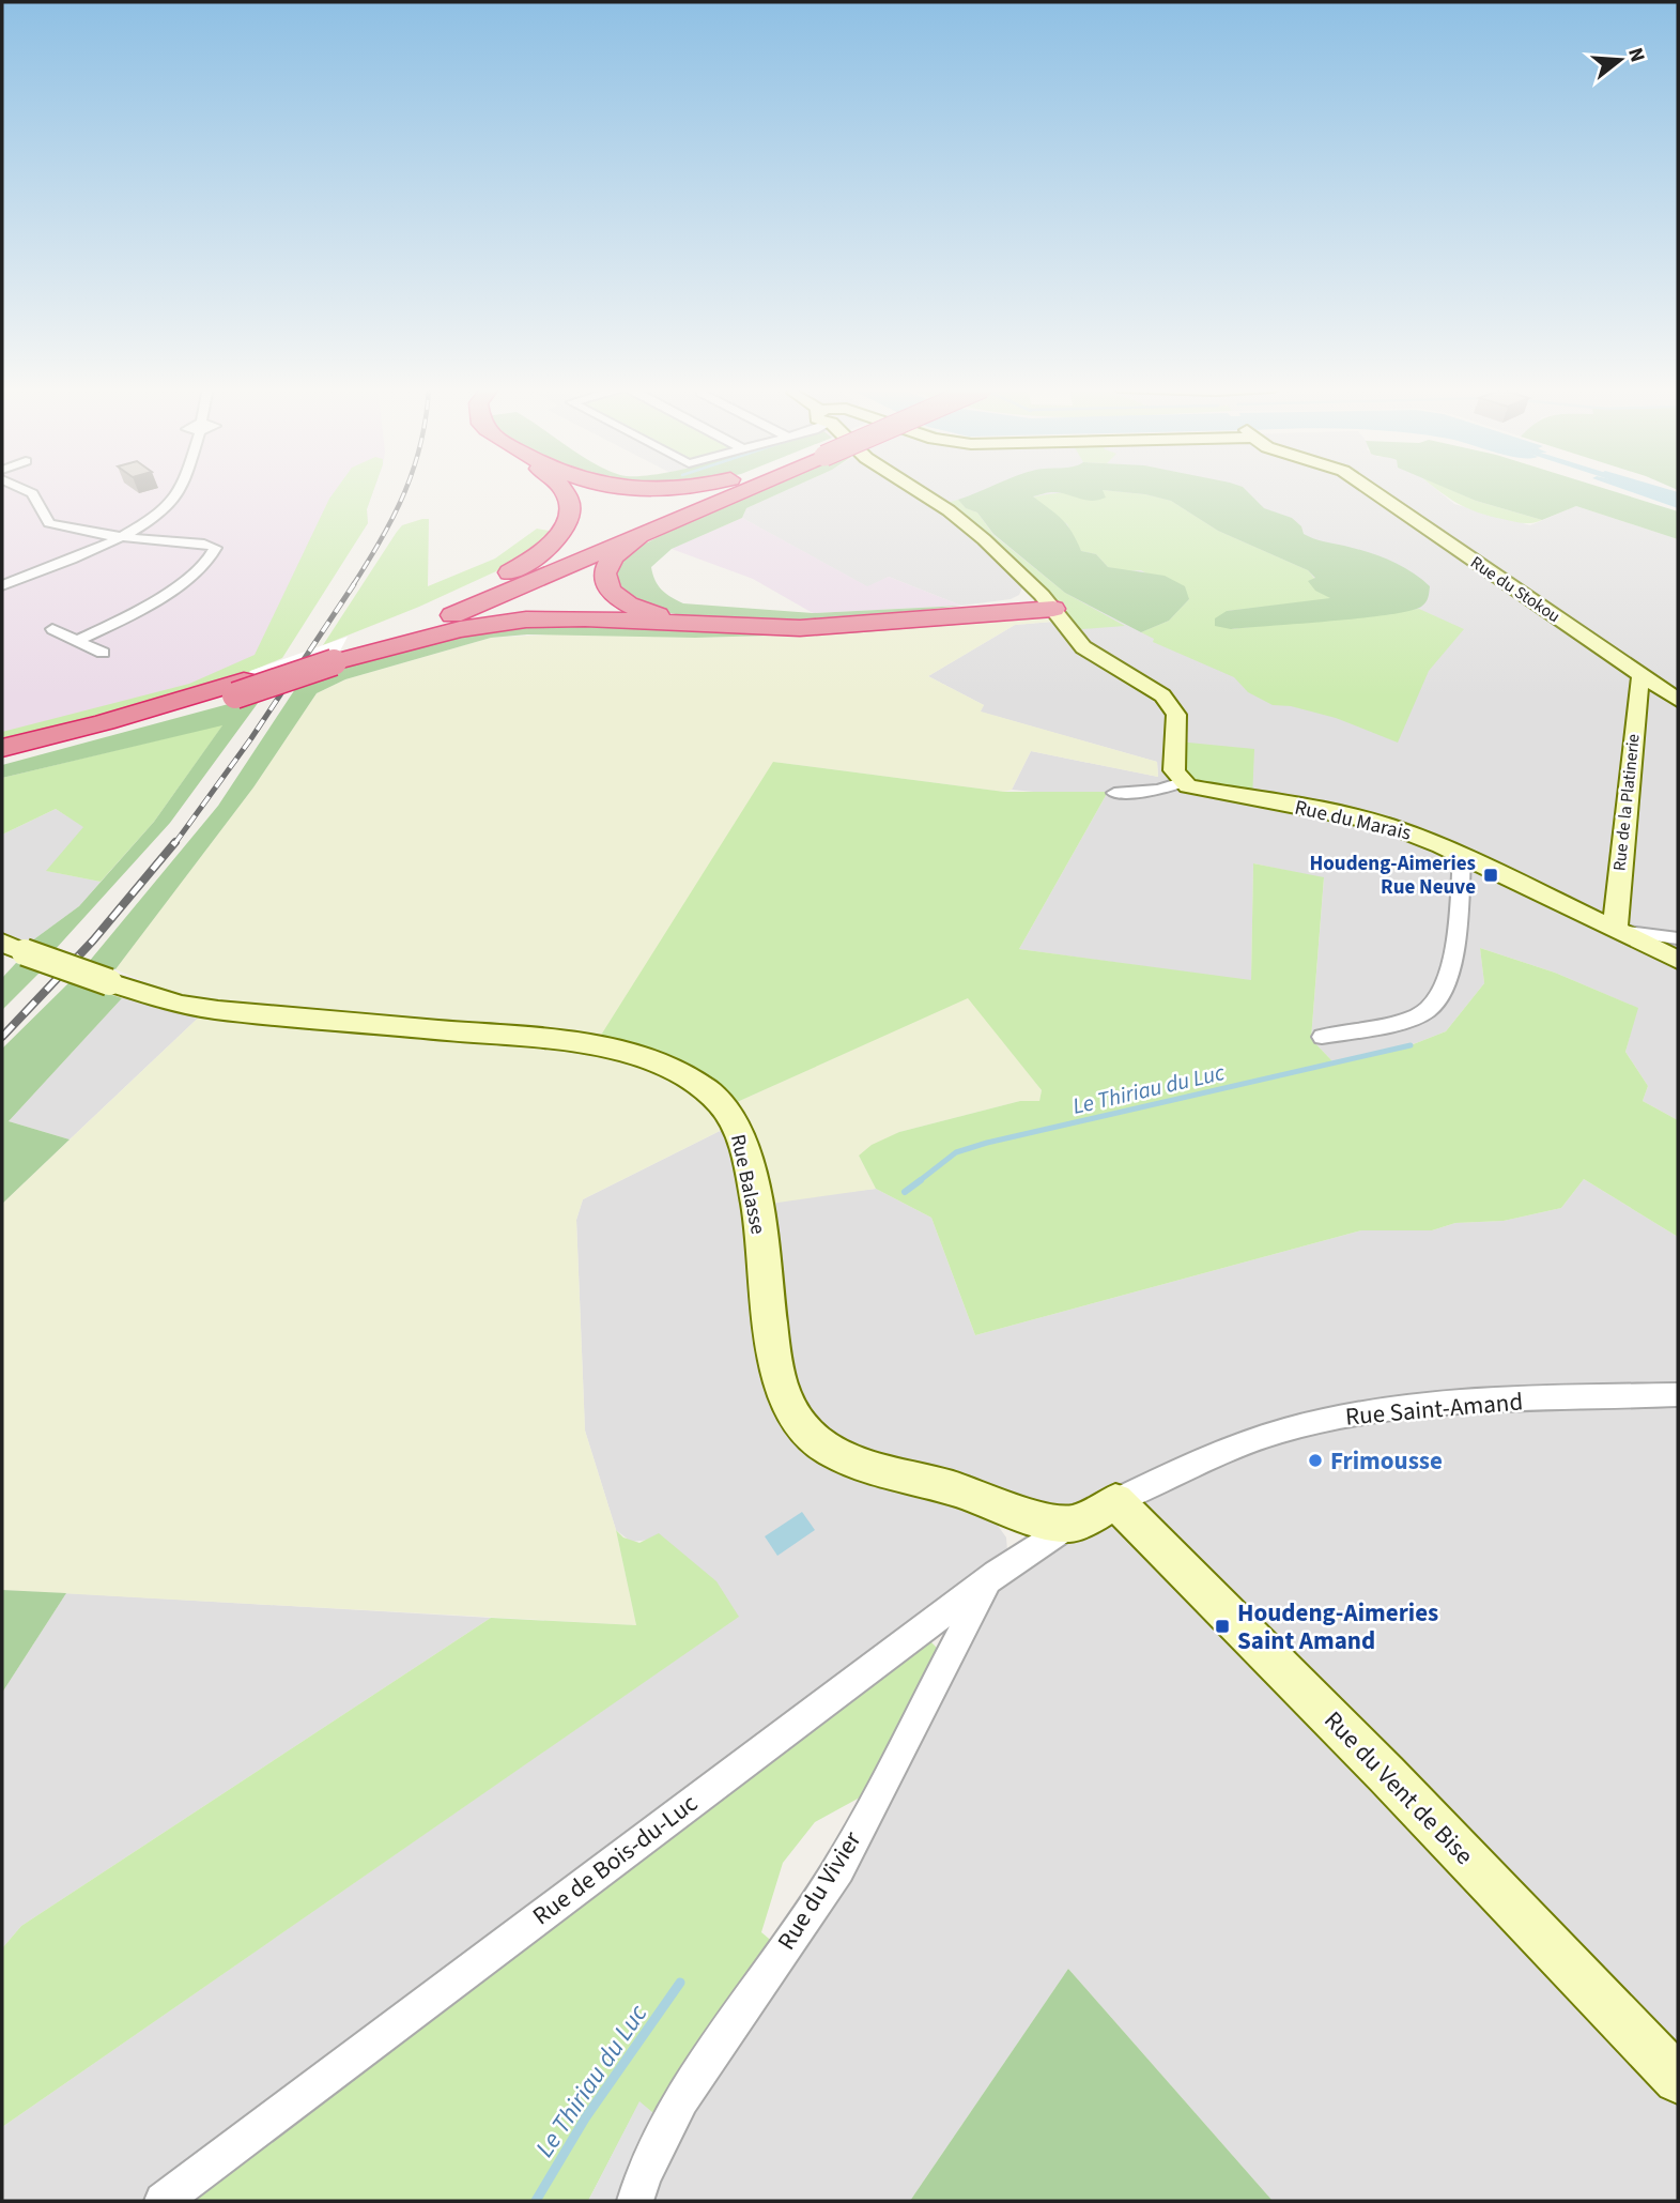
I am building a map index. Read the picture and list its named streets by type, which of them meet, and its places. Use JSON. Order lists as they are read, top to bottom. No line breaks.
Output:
{"streets":{"street":["Rue du Stokou","Rue de la Platinerie","Rue du Marais","Rue Balasse","Rue Saint-Amand","Rue du Vent de Bise","Rue de Bois-du-Luc","Rue du Vivier"]},"crossings":[["Rue du Stokou","Rue de la Platinerie"],["Rue de la Platinerie","Rue du Marais"],["Rue Balasse","Rue de Bois-du-Luc"],["Rue Saint-Amand","Rue du Vent de Bise"],["Rue de Bois-du-Luc","Rue du Vivier"]],"water":["Le Thiriau du Luc"],"places":{"transit":["Houdeng-Aimeries Rue Neuve","Houdeng-Aimeries Saint Amand"],"other":["Frimousse"]},"north":"right"}
